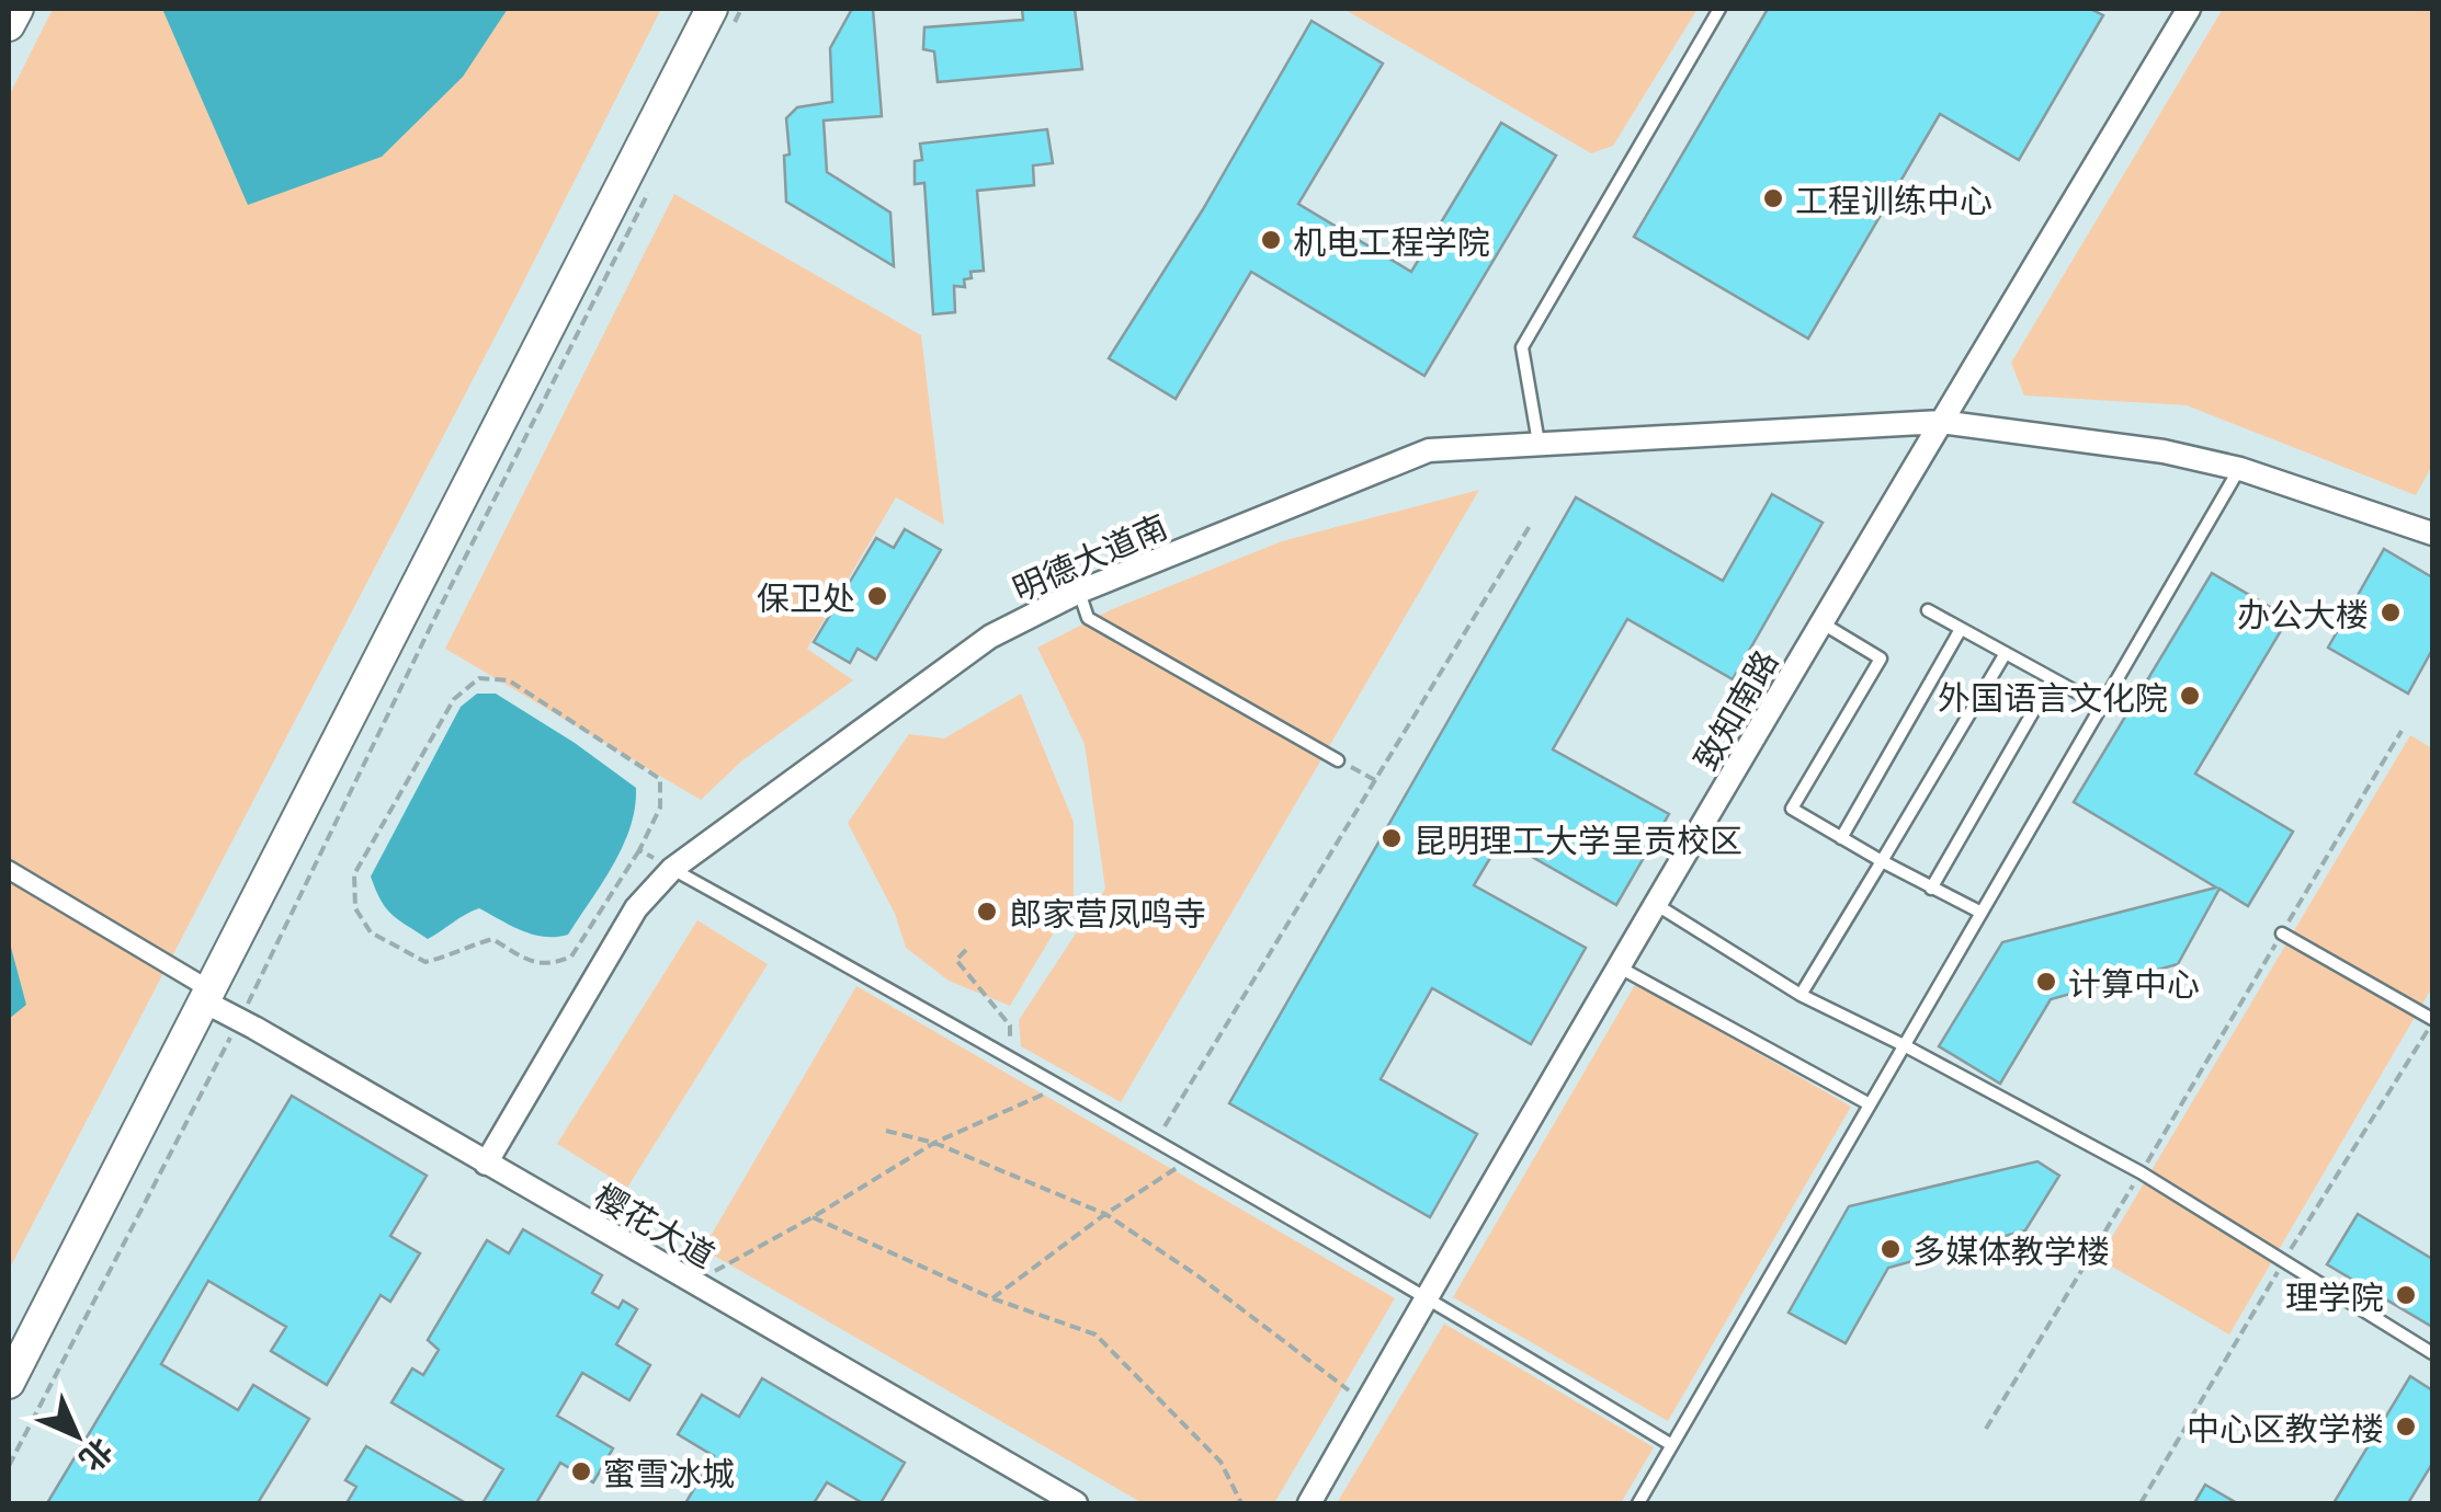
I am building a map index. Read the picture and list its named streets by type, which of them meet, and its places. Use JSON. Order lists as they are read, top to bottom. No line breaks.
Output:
{"streets":{"street":["明德大道南","致知南路","樱花大道"]},"crossings":[["明德大道南","致知南路"],["明德大道南","樱花大道"]],"places":["工程训练中心","机电工程学院","保卫处","办公大楼","外国语言文化院","昆明理工大学呈贡校区","郎家营凤鸣寺","计算中心","多媒体教学楼","理学院","中心区教学楼","蜜雪冰城"],"north":"bottom right"}
